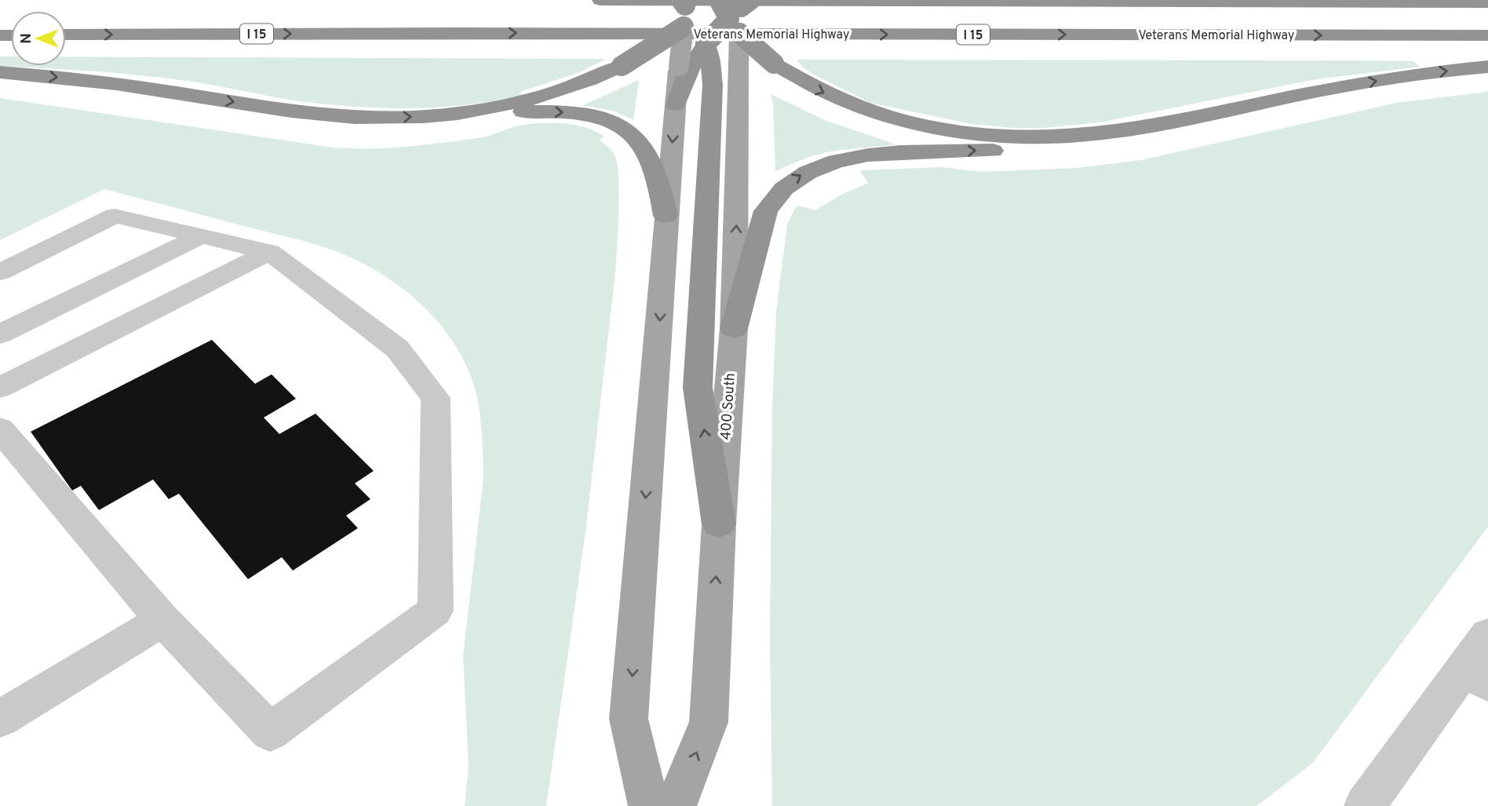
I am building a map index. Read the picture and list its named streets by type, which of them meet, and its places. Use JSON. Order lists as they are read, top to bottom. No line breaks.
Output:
{"streets":{"highway":["I 15","Veterans Memorial Highway"],"main road":["400 South"]},"north":"left"}
